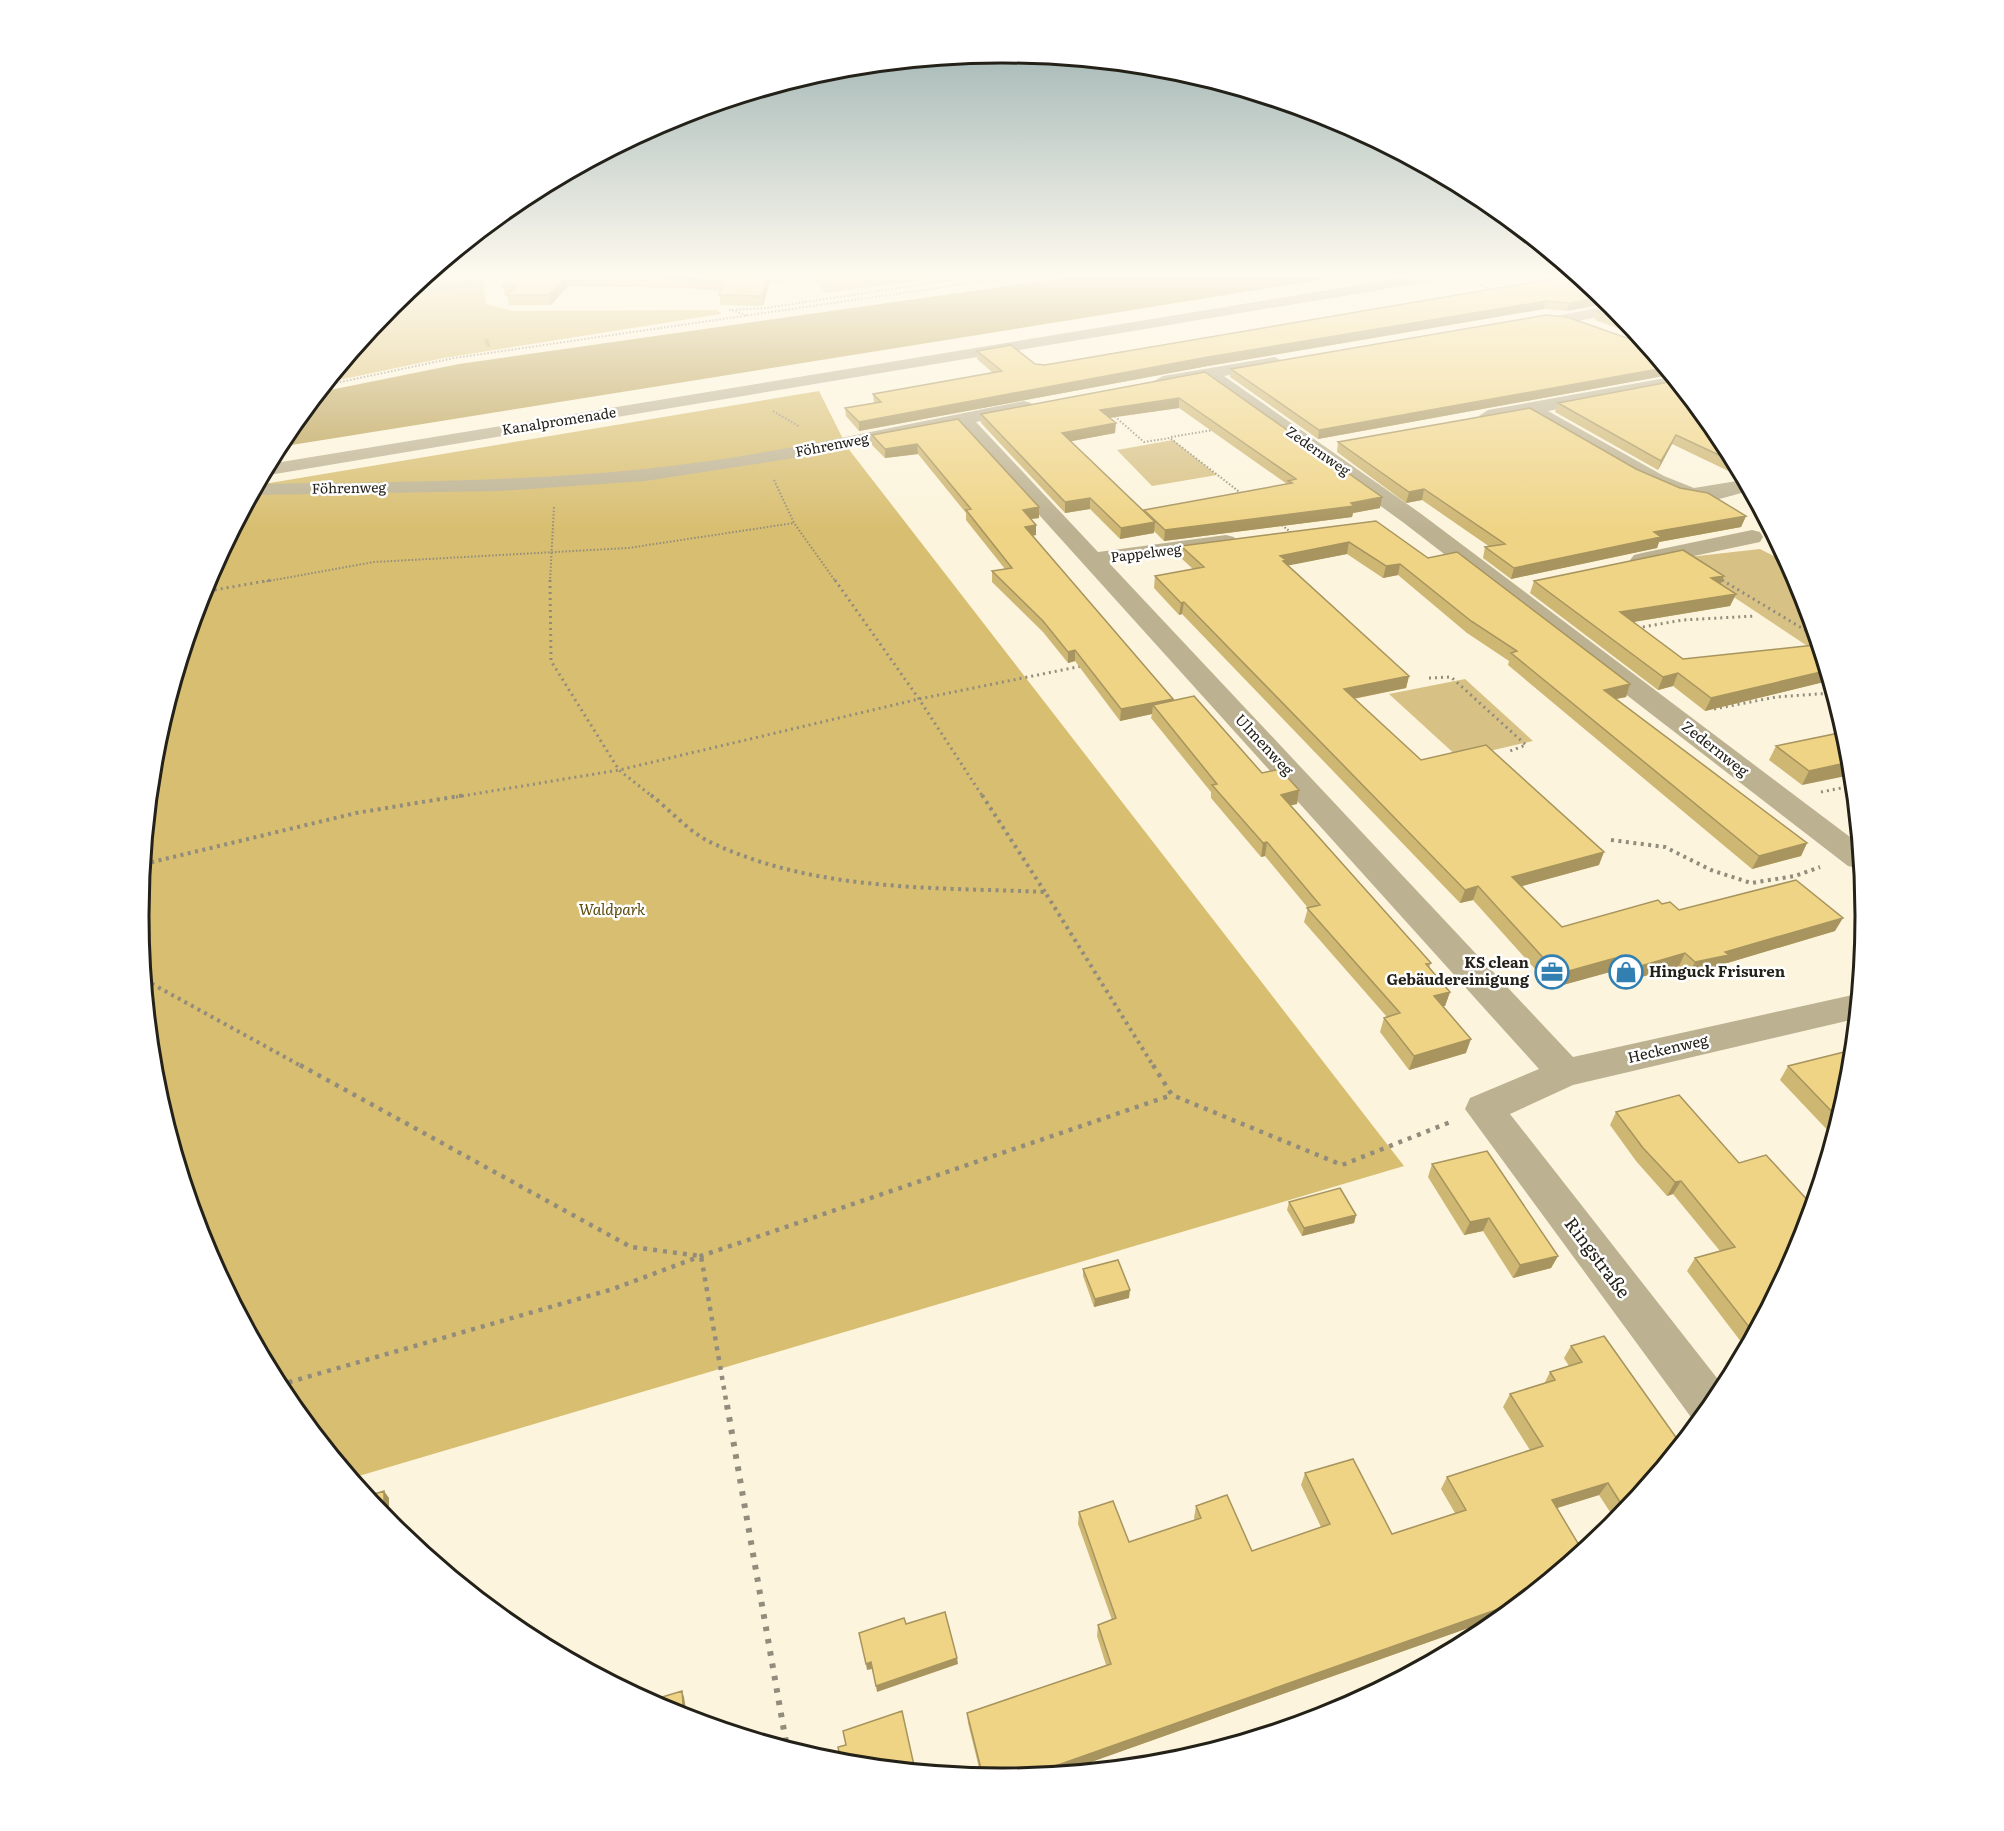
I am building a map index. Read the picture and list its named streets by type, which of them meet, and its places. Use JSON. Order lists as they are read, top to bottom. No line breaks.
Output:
{"streets":{"street":["Kanalpromenade","Föhrenweg","Zedernweg","Pappelweg","Ulmenweg","Heckenweg","Ringstraße"]},"crossings":[["Föhrenweg","Ulmenweg"],["Pappelweg","Ulmenweg"],["Ulmenweg","Heckenweg"],["Heckenweg","Ringstraße"]],"parks":["Waldpark"],"places":{"office":["KS clean Gebäudereinigung"],"shop":["Hinguck Frisuren"]}}
